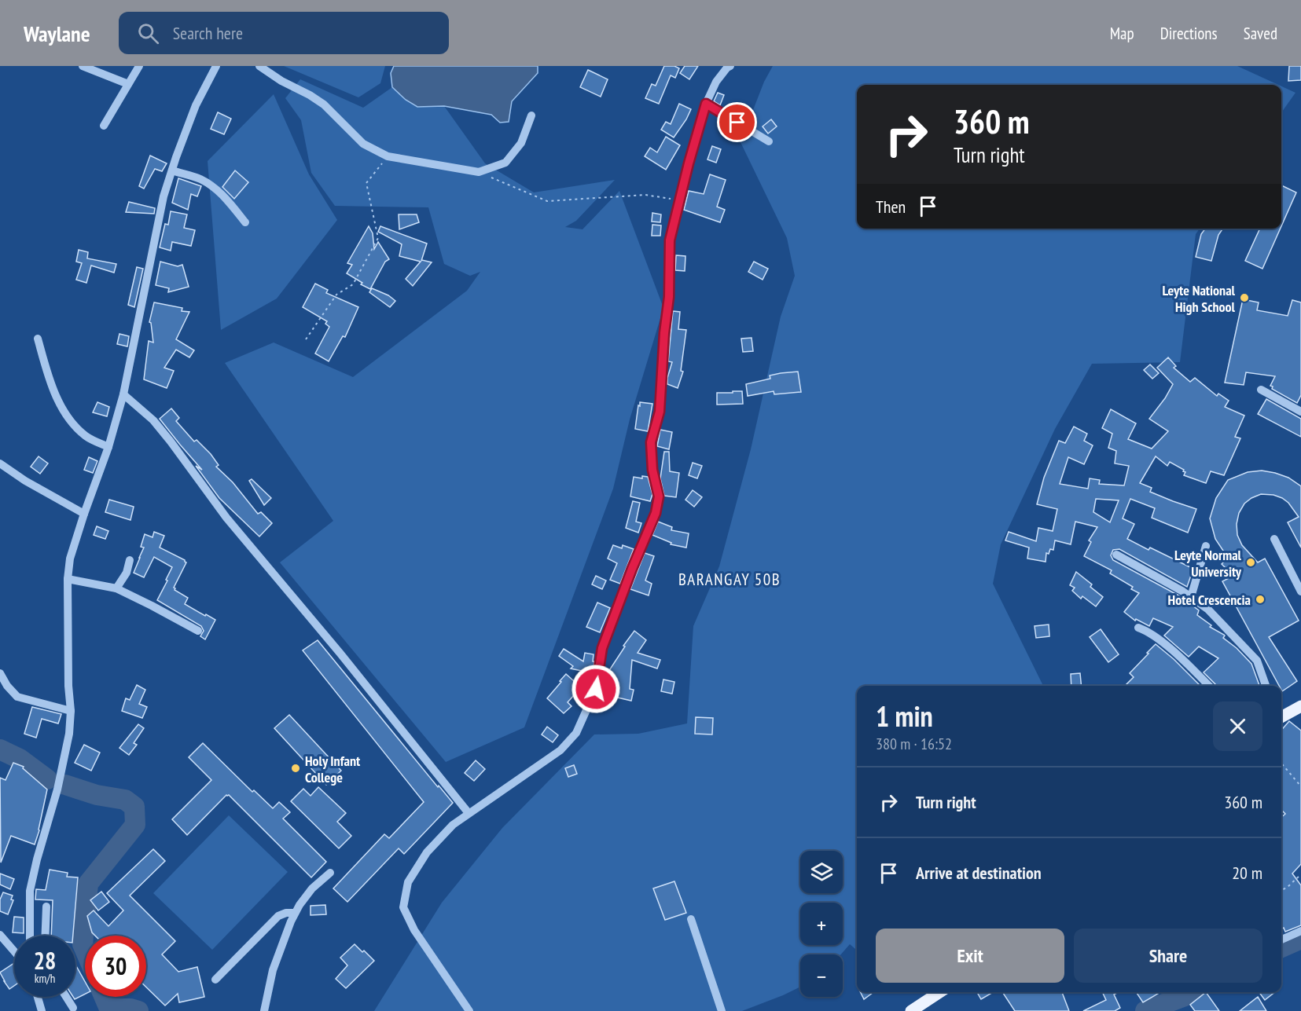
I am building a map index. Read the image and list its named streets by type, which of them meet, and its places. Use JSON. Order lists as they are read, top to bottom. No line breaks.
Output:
{"districts":["BARANGAY 50B"],"places":["Leyte National High School","Leyte Normal University","Hotel Crescencia","Holy Infant College"],"page":{"header":"Waylane","search":"Search here","nav":["Map","Directions","Saved"],"turn":["360 m","Turn right"],"then":"Then","heading":["1 min","380 m · 16:52"],"list":[{"name":"Turn right","value":"360 m"},{"name":"Arrive at destination","value":"20 m"}],"map_buttons":["+","−"],"buttons":["Exit","Share"],"speed":"28 km/h","limit":"30"}}
